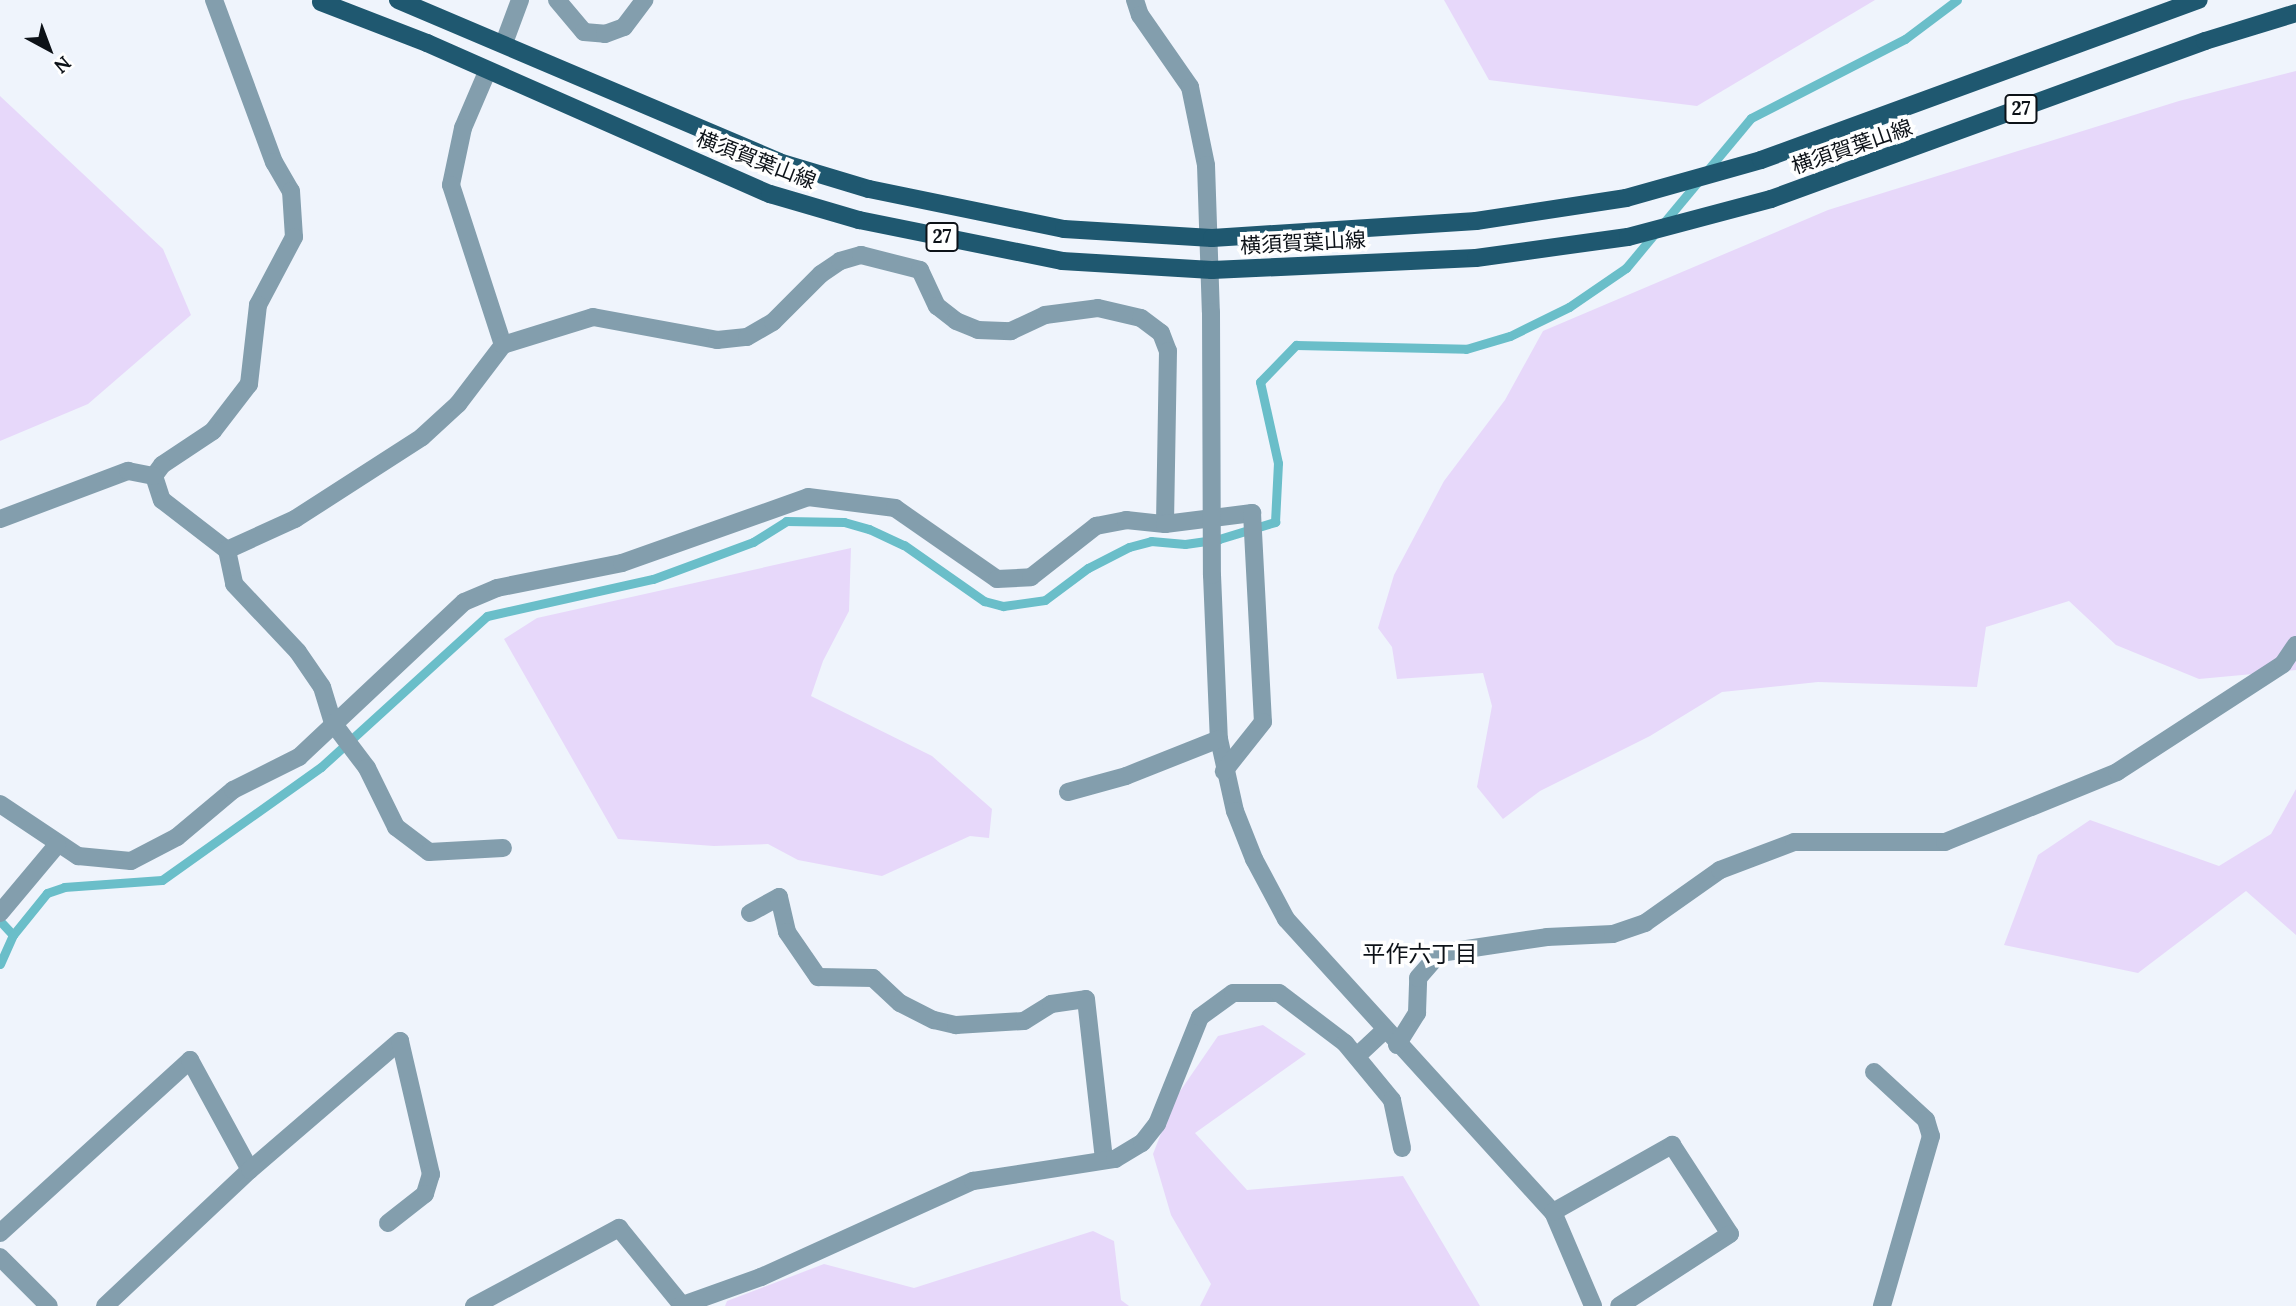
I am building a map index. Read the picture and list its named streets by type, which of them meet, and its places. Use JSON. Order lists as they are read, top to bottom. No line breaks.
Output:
{"streets":{"main road":["27","横須賀葉山線"]},"districts":["平作六丁目"],"north":"bottom right"}
